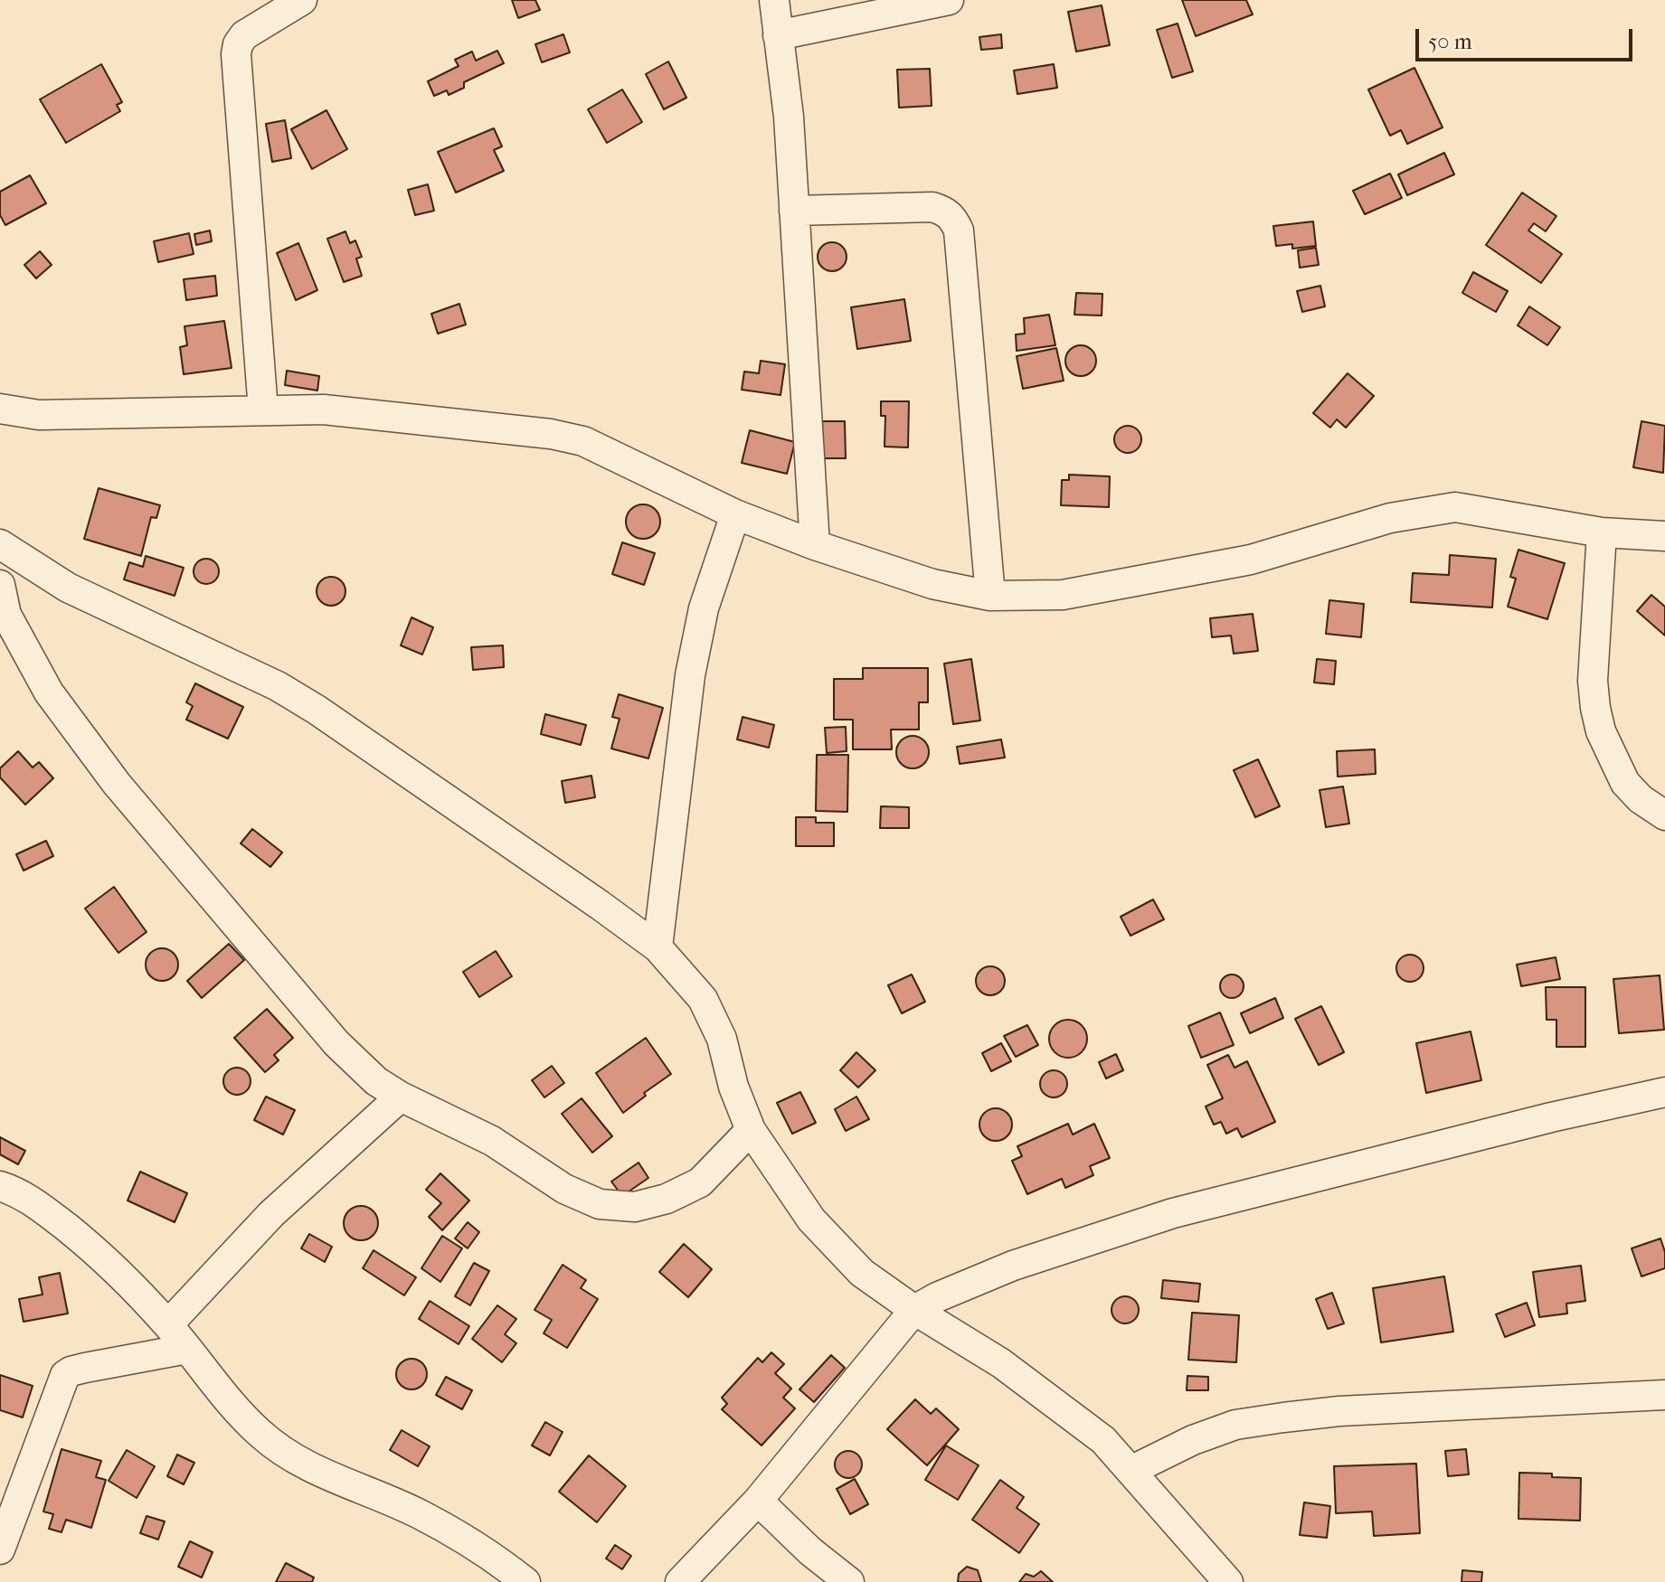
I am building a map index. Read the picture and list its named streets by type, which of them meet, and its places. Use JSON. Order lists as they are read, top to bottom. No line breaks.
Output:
{"scale_bar":"50 m"}
